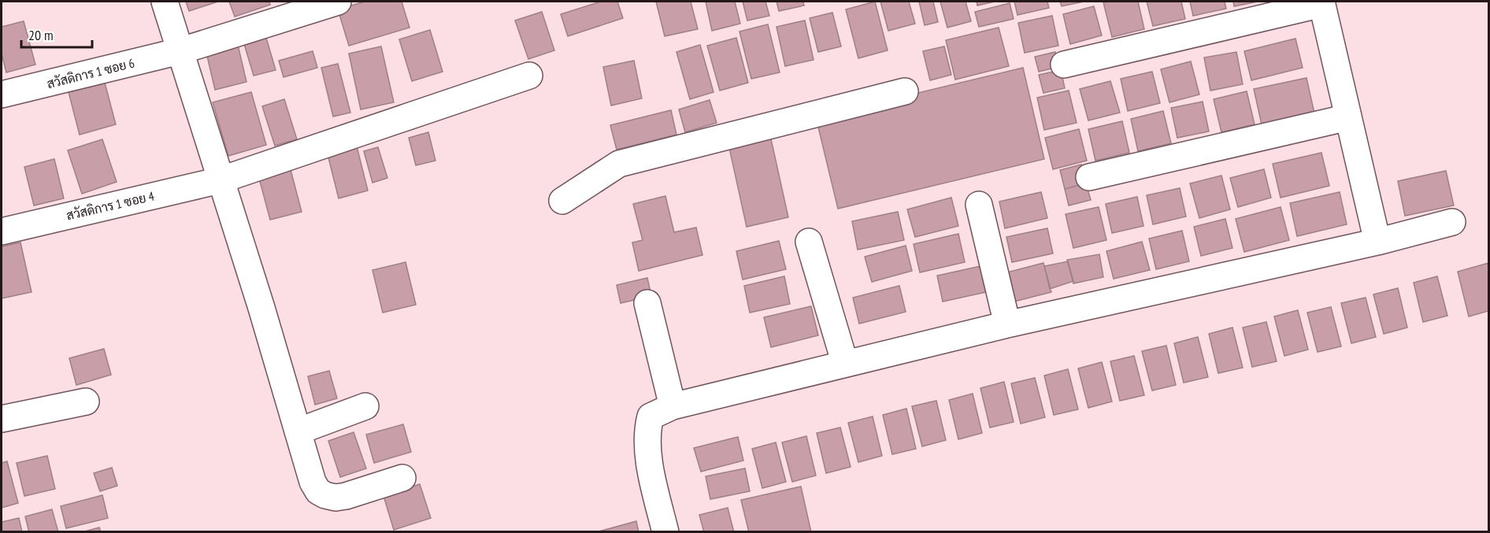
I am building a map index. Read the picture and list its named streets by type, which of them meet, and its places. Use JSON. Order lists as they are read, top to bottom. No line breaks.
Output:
{"streets":{"street":["สวัสดิการ 1 ซอย 6","สวัสดิการ 1 ซอย 4"]},"scale_bar":"20 m"}
